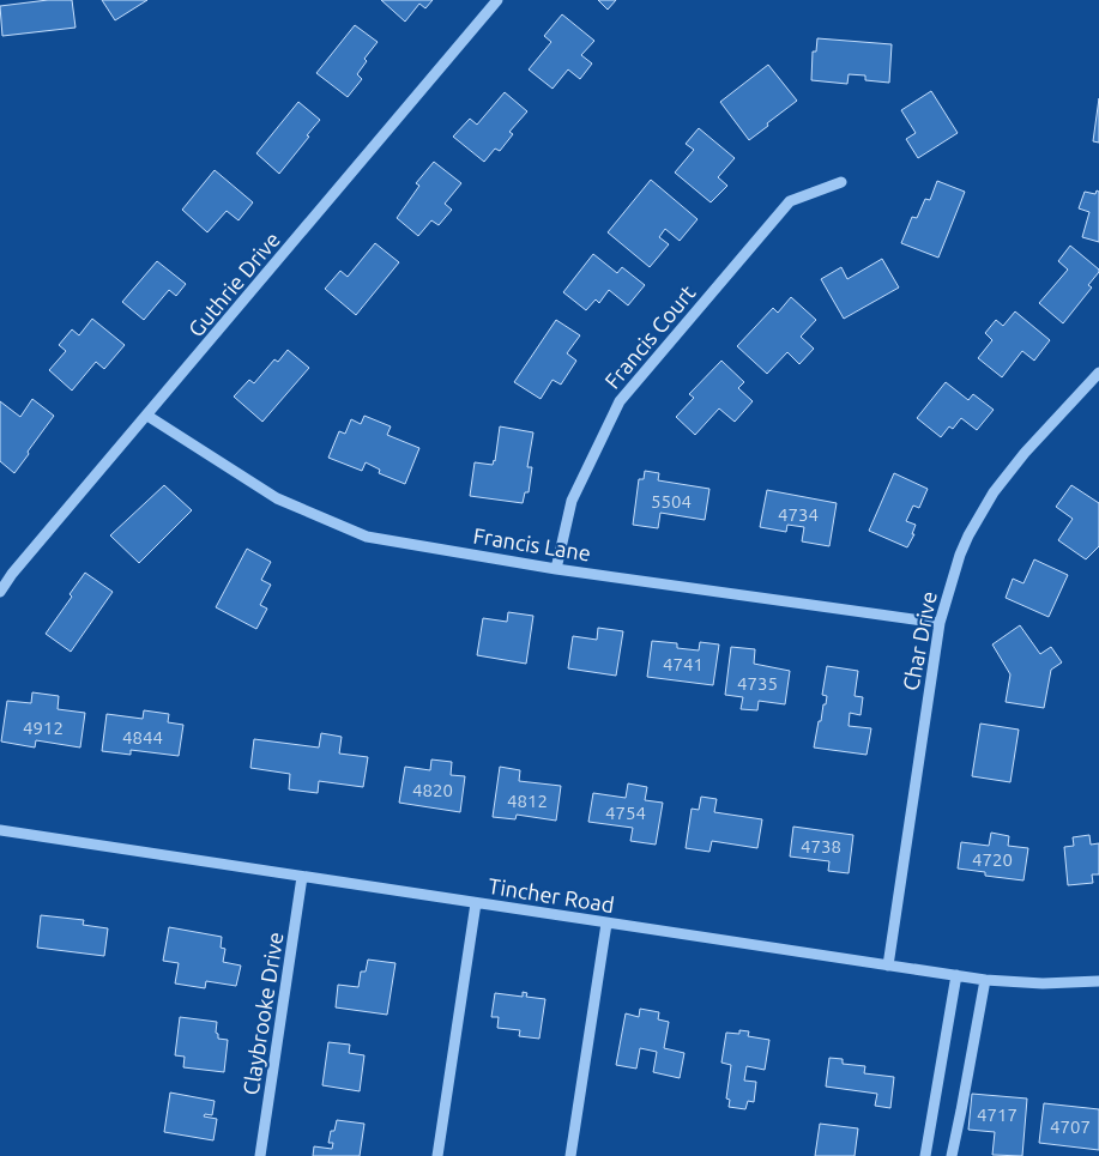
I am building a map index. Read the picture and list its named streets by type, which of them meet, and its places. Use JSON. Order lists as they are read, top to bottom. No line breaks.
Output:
{"streets":{"street":["Guthrie Drive","Francis Court","Francis Lane","Char Drive","Tincher Road","Claybrooke Drive"]},"crossings":[["Guthrie Drive","Francis Lane"],["Francis Court","Francis Lane"],["Francis Lane","Char Drive"],["Char Drive","Tincher Road"],["Tincher Road","Claybrooke Drive"]],"house_numbers":["5504","4734","4741","4735","4912","4844","4820","4812","4754","4738","4720","4717","4707"]}
